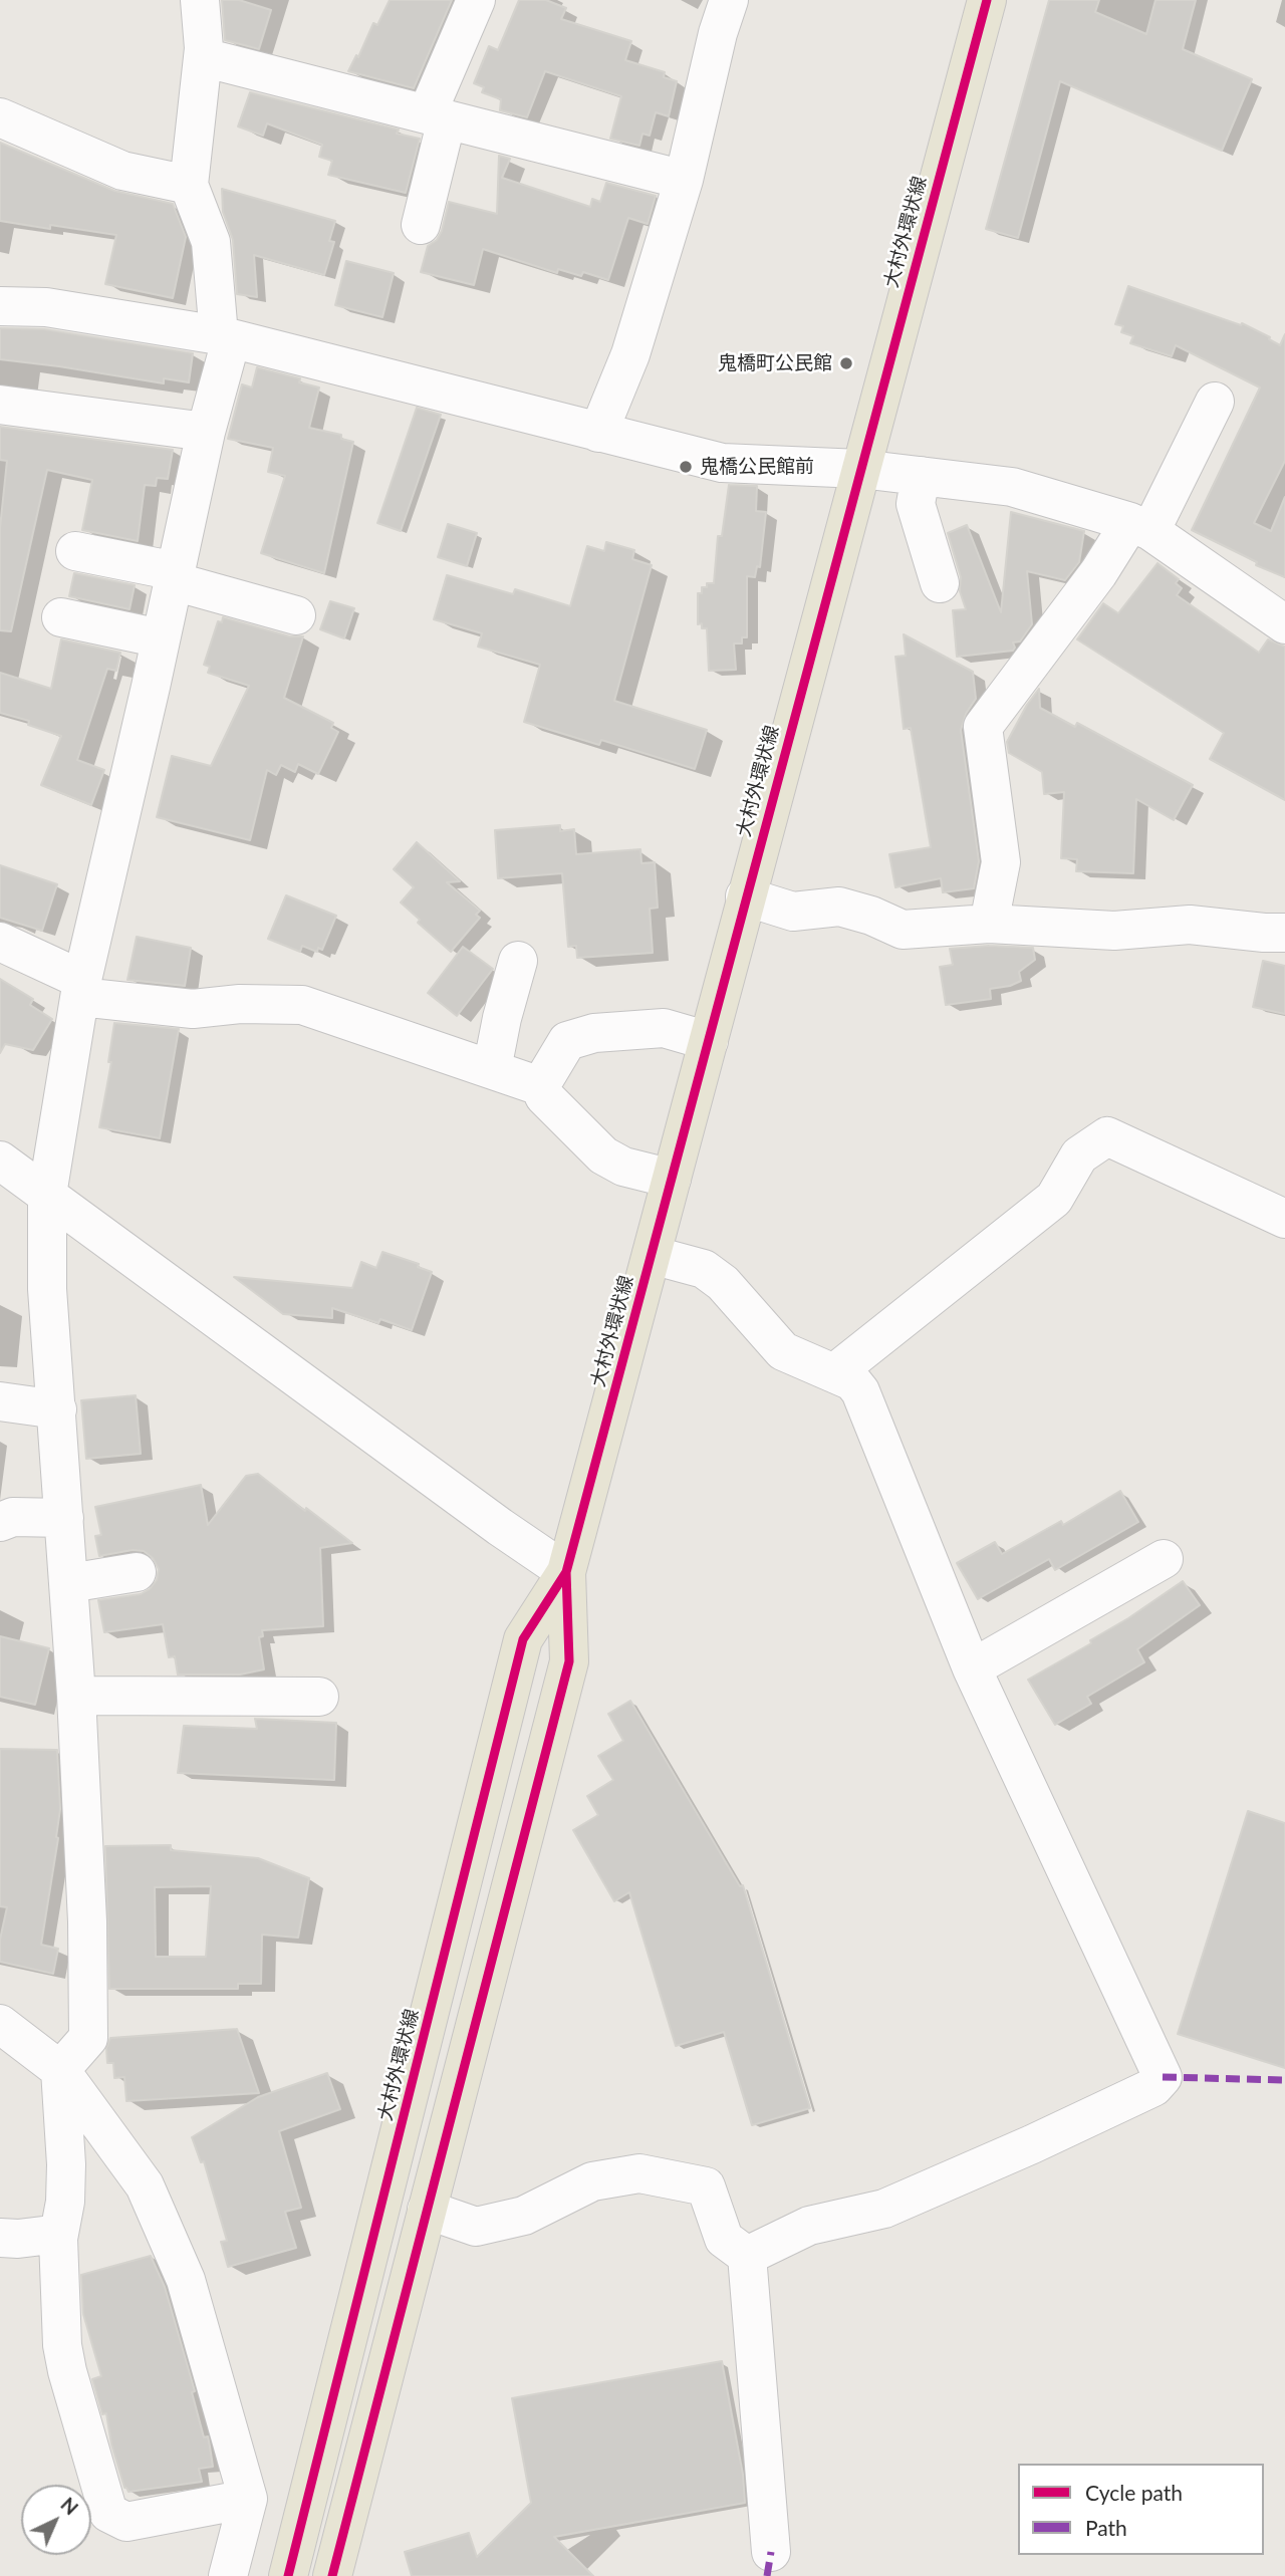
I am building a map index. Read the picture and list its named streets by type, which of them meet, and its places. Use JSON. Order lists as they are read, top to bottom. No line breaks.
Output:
{"streets":{"main road":["大村外環状線"]},"places":["鬼橋町公民館","鬼橋公民館前"],"legend":["Cycle path","Path"],"north":"top right"}
